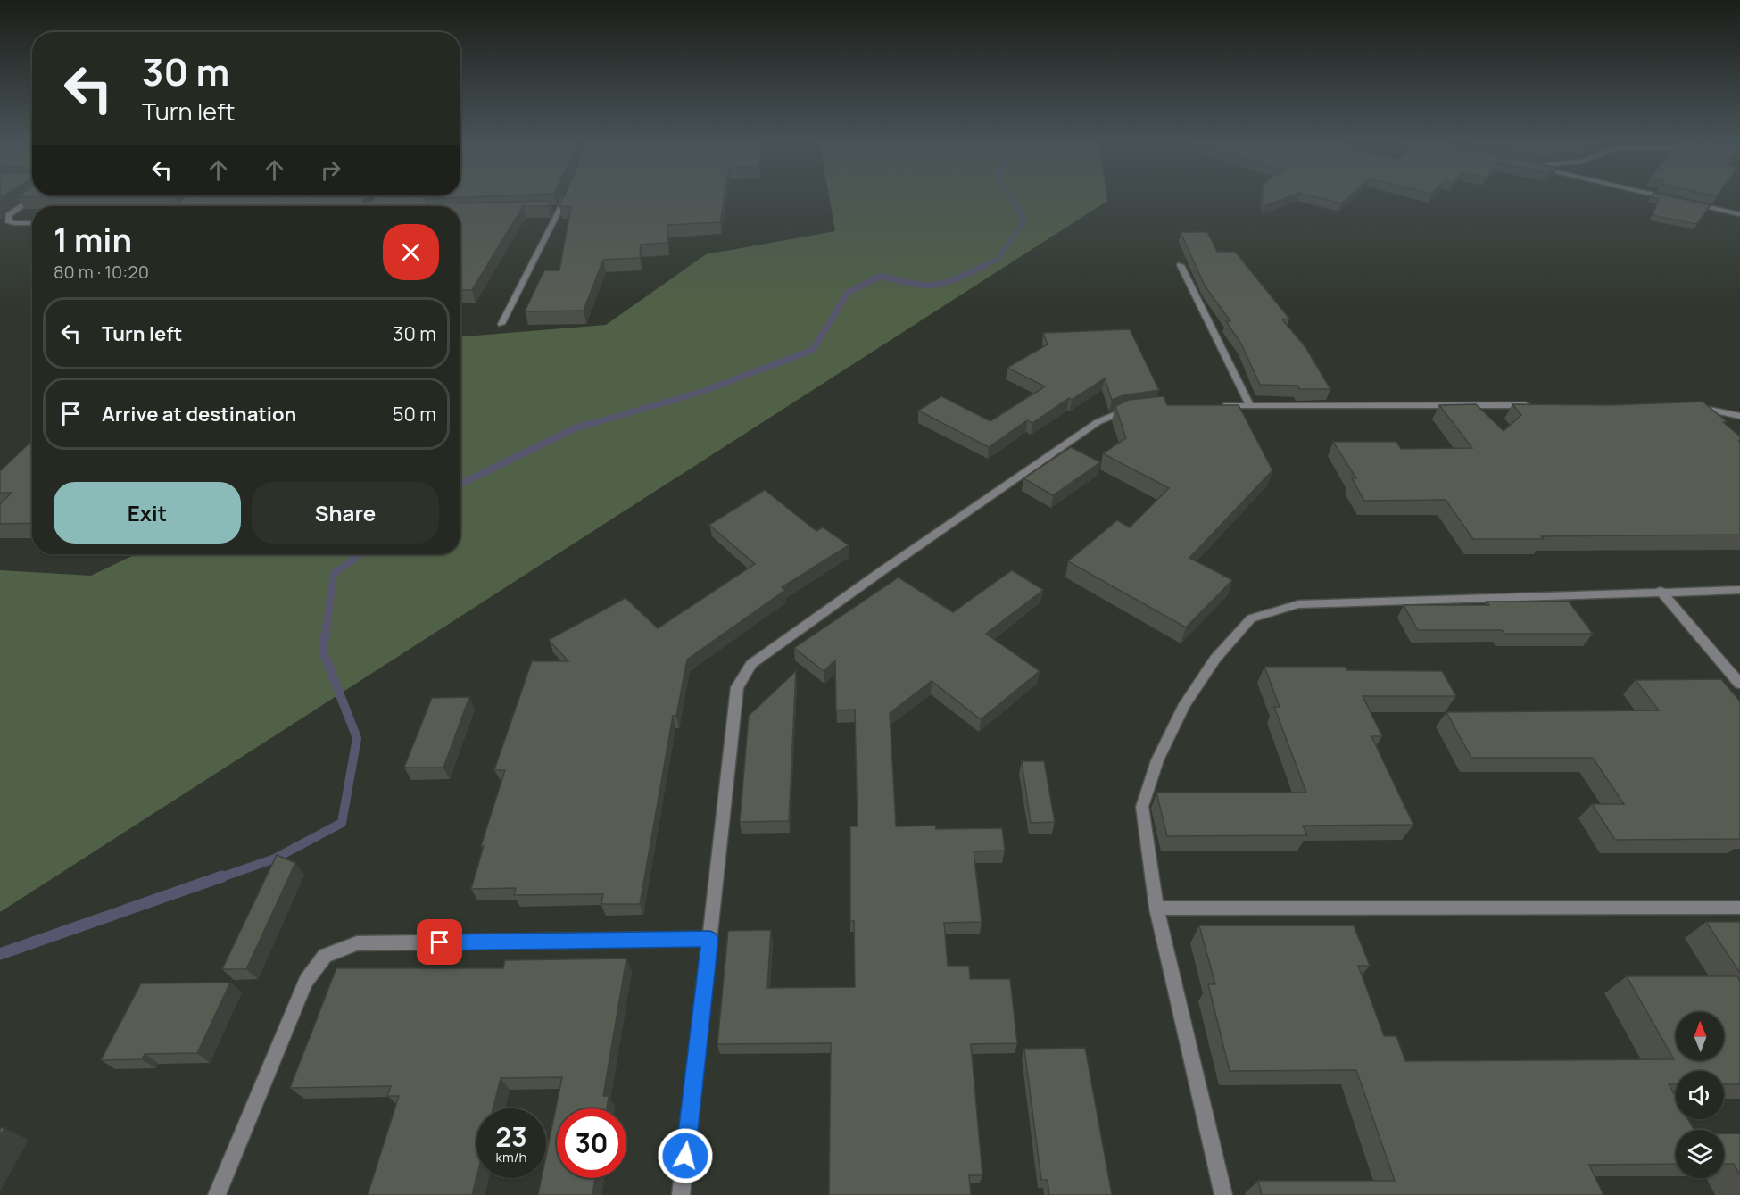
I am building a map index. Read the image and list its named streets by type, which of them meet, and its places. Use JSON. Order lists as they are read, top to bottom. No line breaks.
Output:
{"north":"top","page":{"turn":["30 m","Turn left"],"heading":["1 min","80 m · 10:20"],"list":[{"name":"Turn left","value":"30 m"},{"name":"Arrive at destination","value":"50 m"}],"buttons":["Exit","Share"],"speed":"23 km/h","limit":"30"}}
